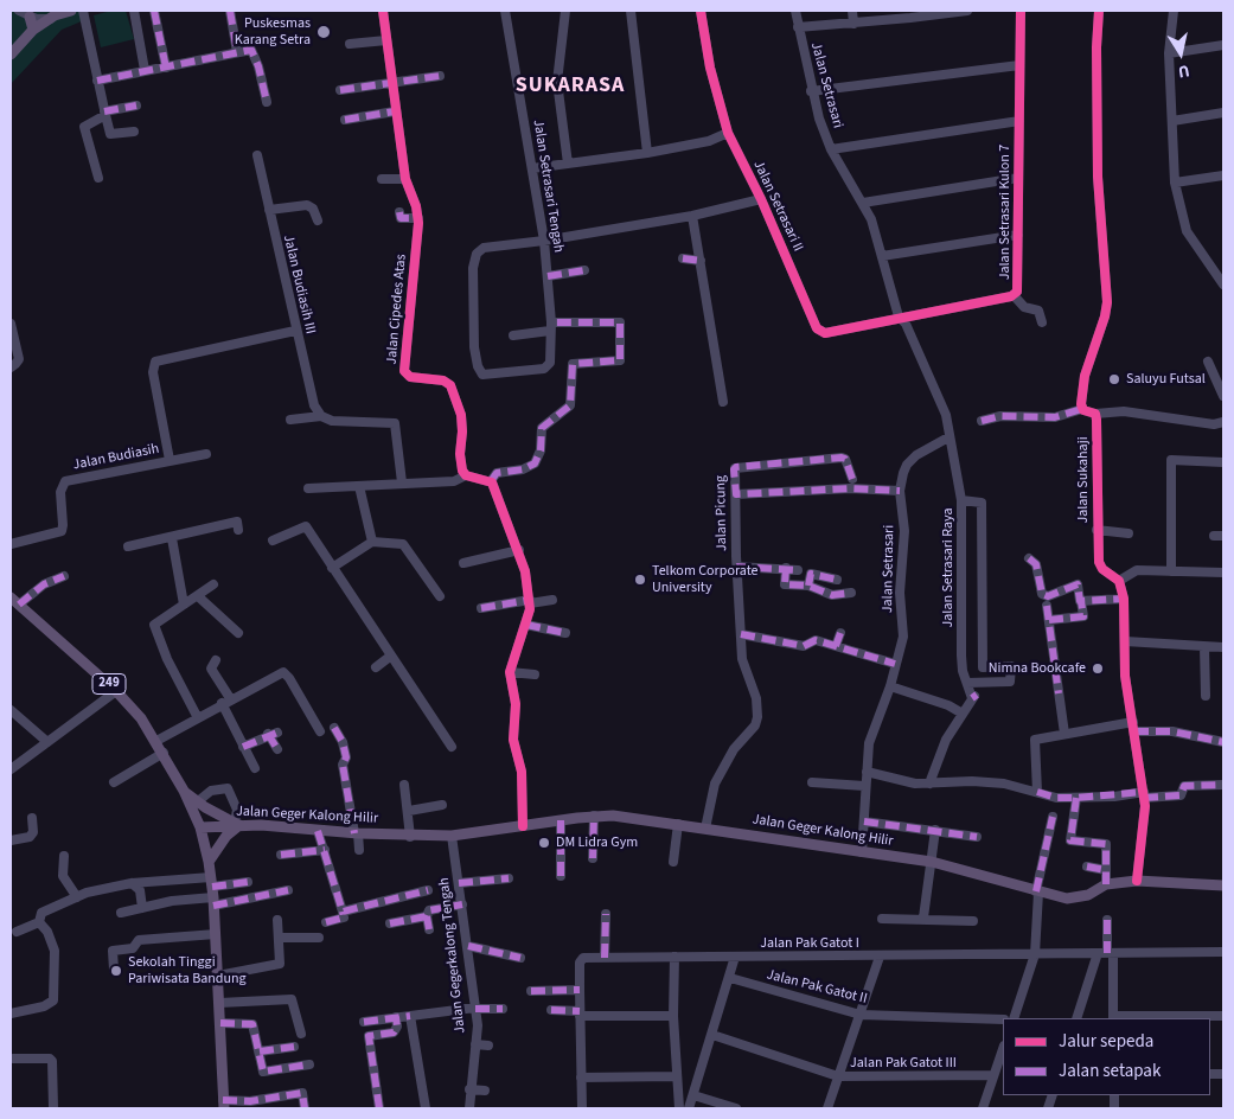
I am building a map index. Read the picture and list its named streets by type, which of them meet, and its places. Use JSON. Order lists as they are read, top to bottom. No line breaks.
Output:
{"streets":{"main road":["249","Jalan Geger Kalong Hilir"],"street":["Jalan Setrasari","Jalan Setrasari Tengah","Jalan Setrasari II","Jalan Setrasari Kulon 7","Jalan Budiasih III","Jalan Cipedes Atas","Jalan Budiasih","Jalan Sukahaji","Jalan Picung","Jalan Setrasari Raya","Jalan Pak Gatot I","Jalan Gegerkalong Tengah","Jalan Pak Gatot II","Jalan Pak Gatot III"]},"crossings":[["Jalan Setrasari","Jalan Setrasari II"],["Jalan Setrasari","Jalan Setrasari Kulon 7"],["Jalan Setrasari","Jalan Setrasari Raya"],["Jalan Setrasari","Jalan Geger Kalong Hilir"],["Jalan Setrasari II","Jalan Setrasari Kulon 7"],["Jalan Sukahaji","Jalan Geger Kalong Hilir"],["Jalan Picung","Jalan Geger Kalong Hilir"],["249","Jalan Geger Kalong Hilir"],["Jalan Geger Kalong Hilir","Jalan Gegerkalong Tengah"]],"districts":["SUKARASA"],"places":["Puskesmas Karang Setra","Saluyu Futsal","Telkom Corporate University","Nimna Bookcafe","DM Lidra Gym","Sekolah Tinggi Pariwisata Bandung"],"legend":["Jalur sepeda","Jalan setapak"],"north":"bottom"}
